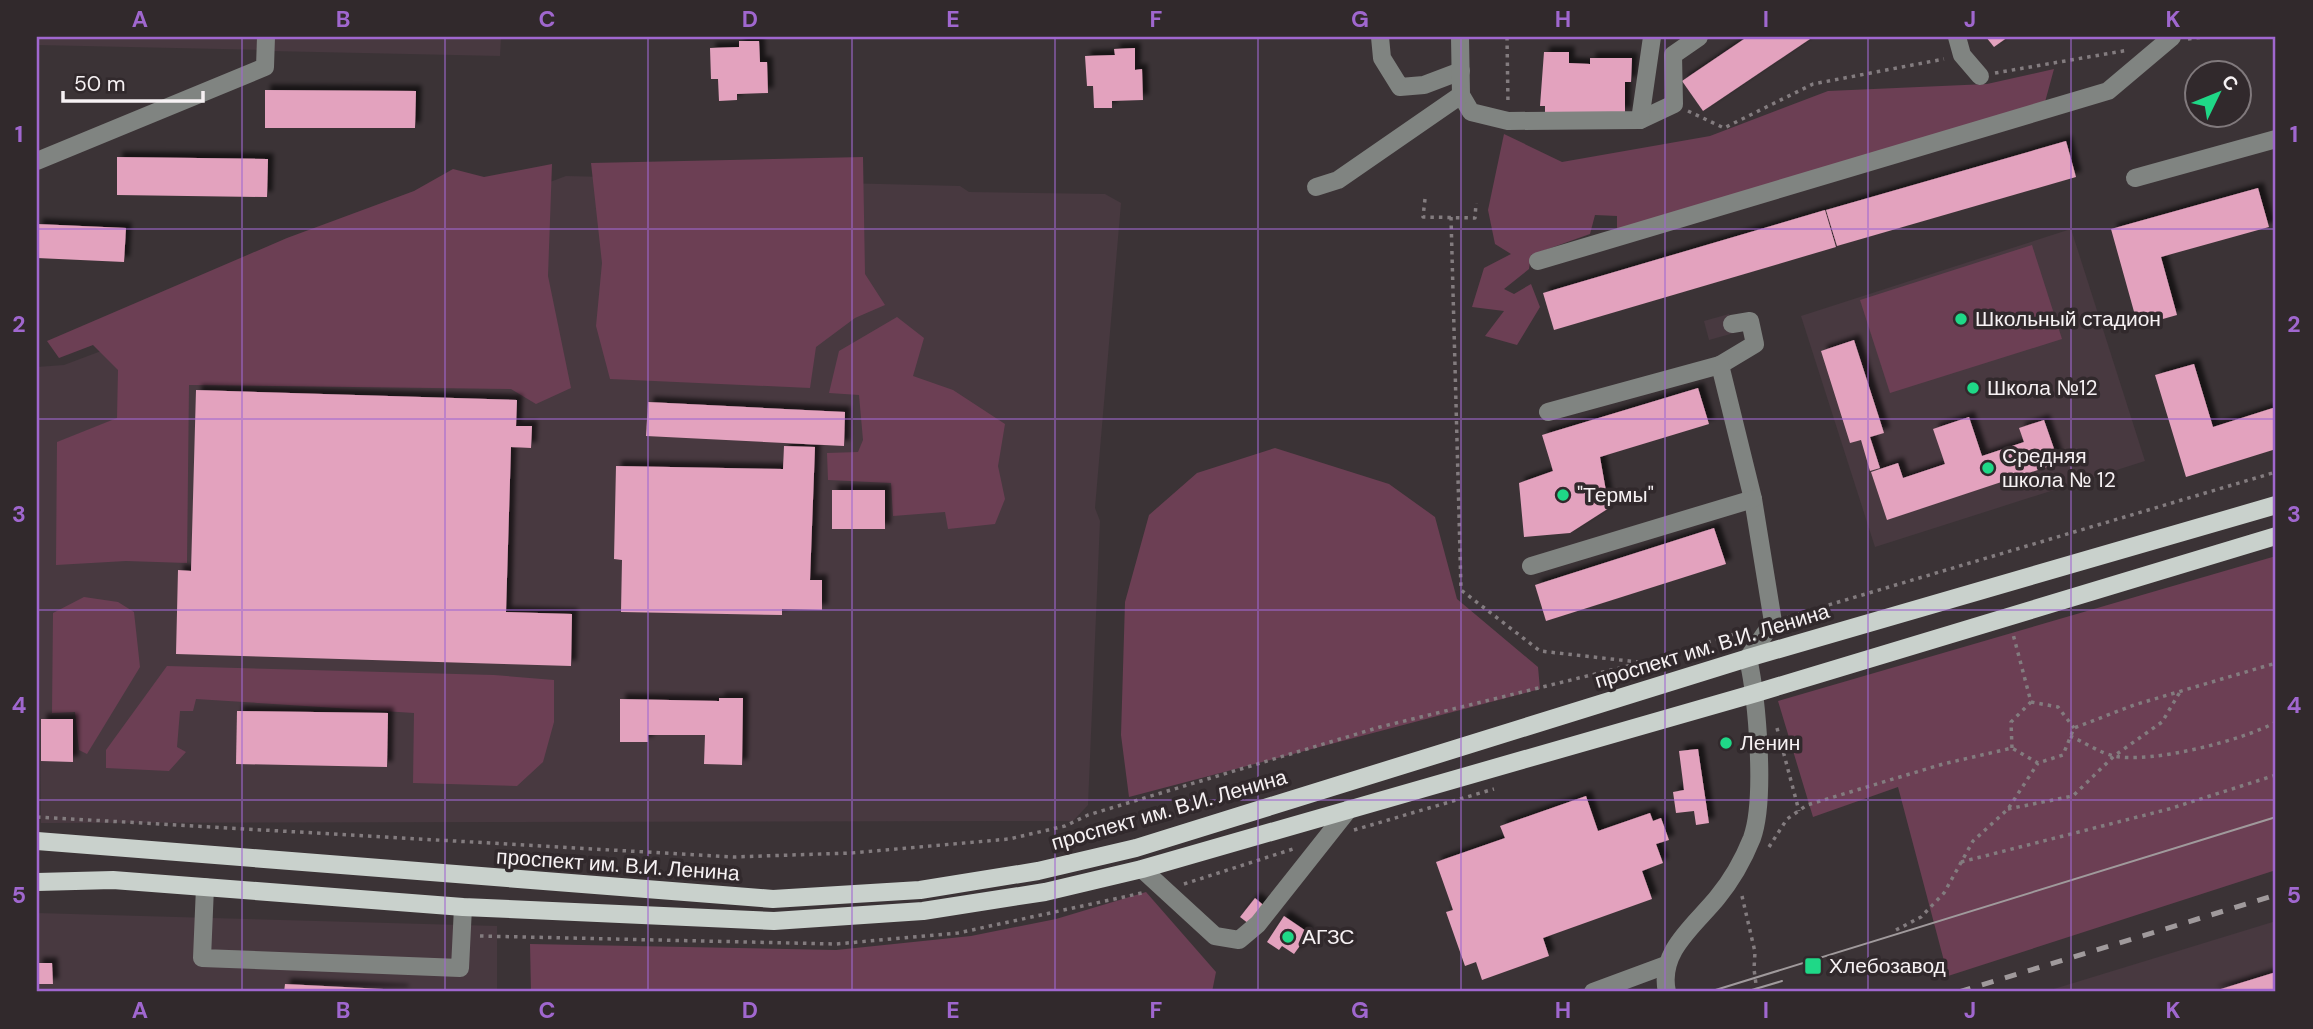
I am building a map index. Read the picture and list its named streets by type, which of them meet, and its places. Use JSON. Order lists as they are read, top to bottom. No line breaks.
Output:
{"streets":{"main road":["проспект им. В.И. Ленина"]},"places":{"other":["Школьный стадион","Школа №12","Средняя школа № 12","\"Термы\"","Ленин","АГЗС"],"transit":["Хлебозавод"]},"scale_bar":"50 m","north":"top right","grid":{"columns":["A","B","C","D","E","F","G","H","I","J","K"],"rows":["1","2","3","4","5"]}}
